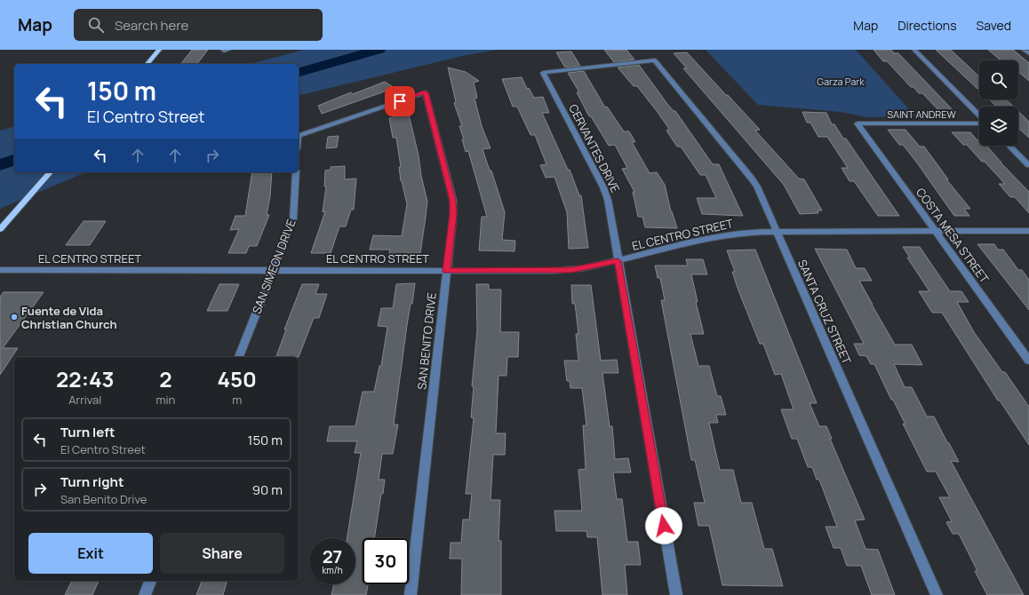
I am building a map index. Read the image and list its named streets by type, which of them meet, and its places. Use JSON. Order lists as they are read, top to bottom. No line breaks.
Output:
{"streets":{"street":["SAINT ANDREW","CERVANTES DRIVE","EL CENTRO STREET","COSTA MESA STREET","SAN SIMEON DRIVE","SANTA CRUZ STREET","SAN BENITO DRIVE"]},"crossings":[["SAINT ANDREW","COSTA MESA STREET"],["CERVANTES DRIVE","EL CENTRO STREET"],["CERVANTES DRIVE","SANTA CRUZ STREET"],["EL CENTRO STREET","COSTA MESA STREET"],["EL CENTRO STREET","SAN SIMEON DRIVE"],["EL CENTRO STREET","SANTA CRUZ STREET"],["EL CENTRO STREET","SAN BENITO DRIVE"]],"parks":["Garza Park"],"places":["Fuente de Vida Christian Church"],"page":{"header":"Map","search":"Search here","nav":["Map","Directions","Saved"],"turn":["150 m","El Centro Street"],"eta":["22:43","Arrival","2","min","450","m"],"list":[{"name":"Turn left","note":"El Centro Street","value":"150 m"},{"name":"Turn right","note":"San Benito Drive","value":"90 m"}],"buttons":["Exit","Share"],"speed":"27 km/h","limit":"30"}}
